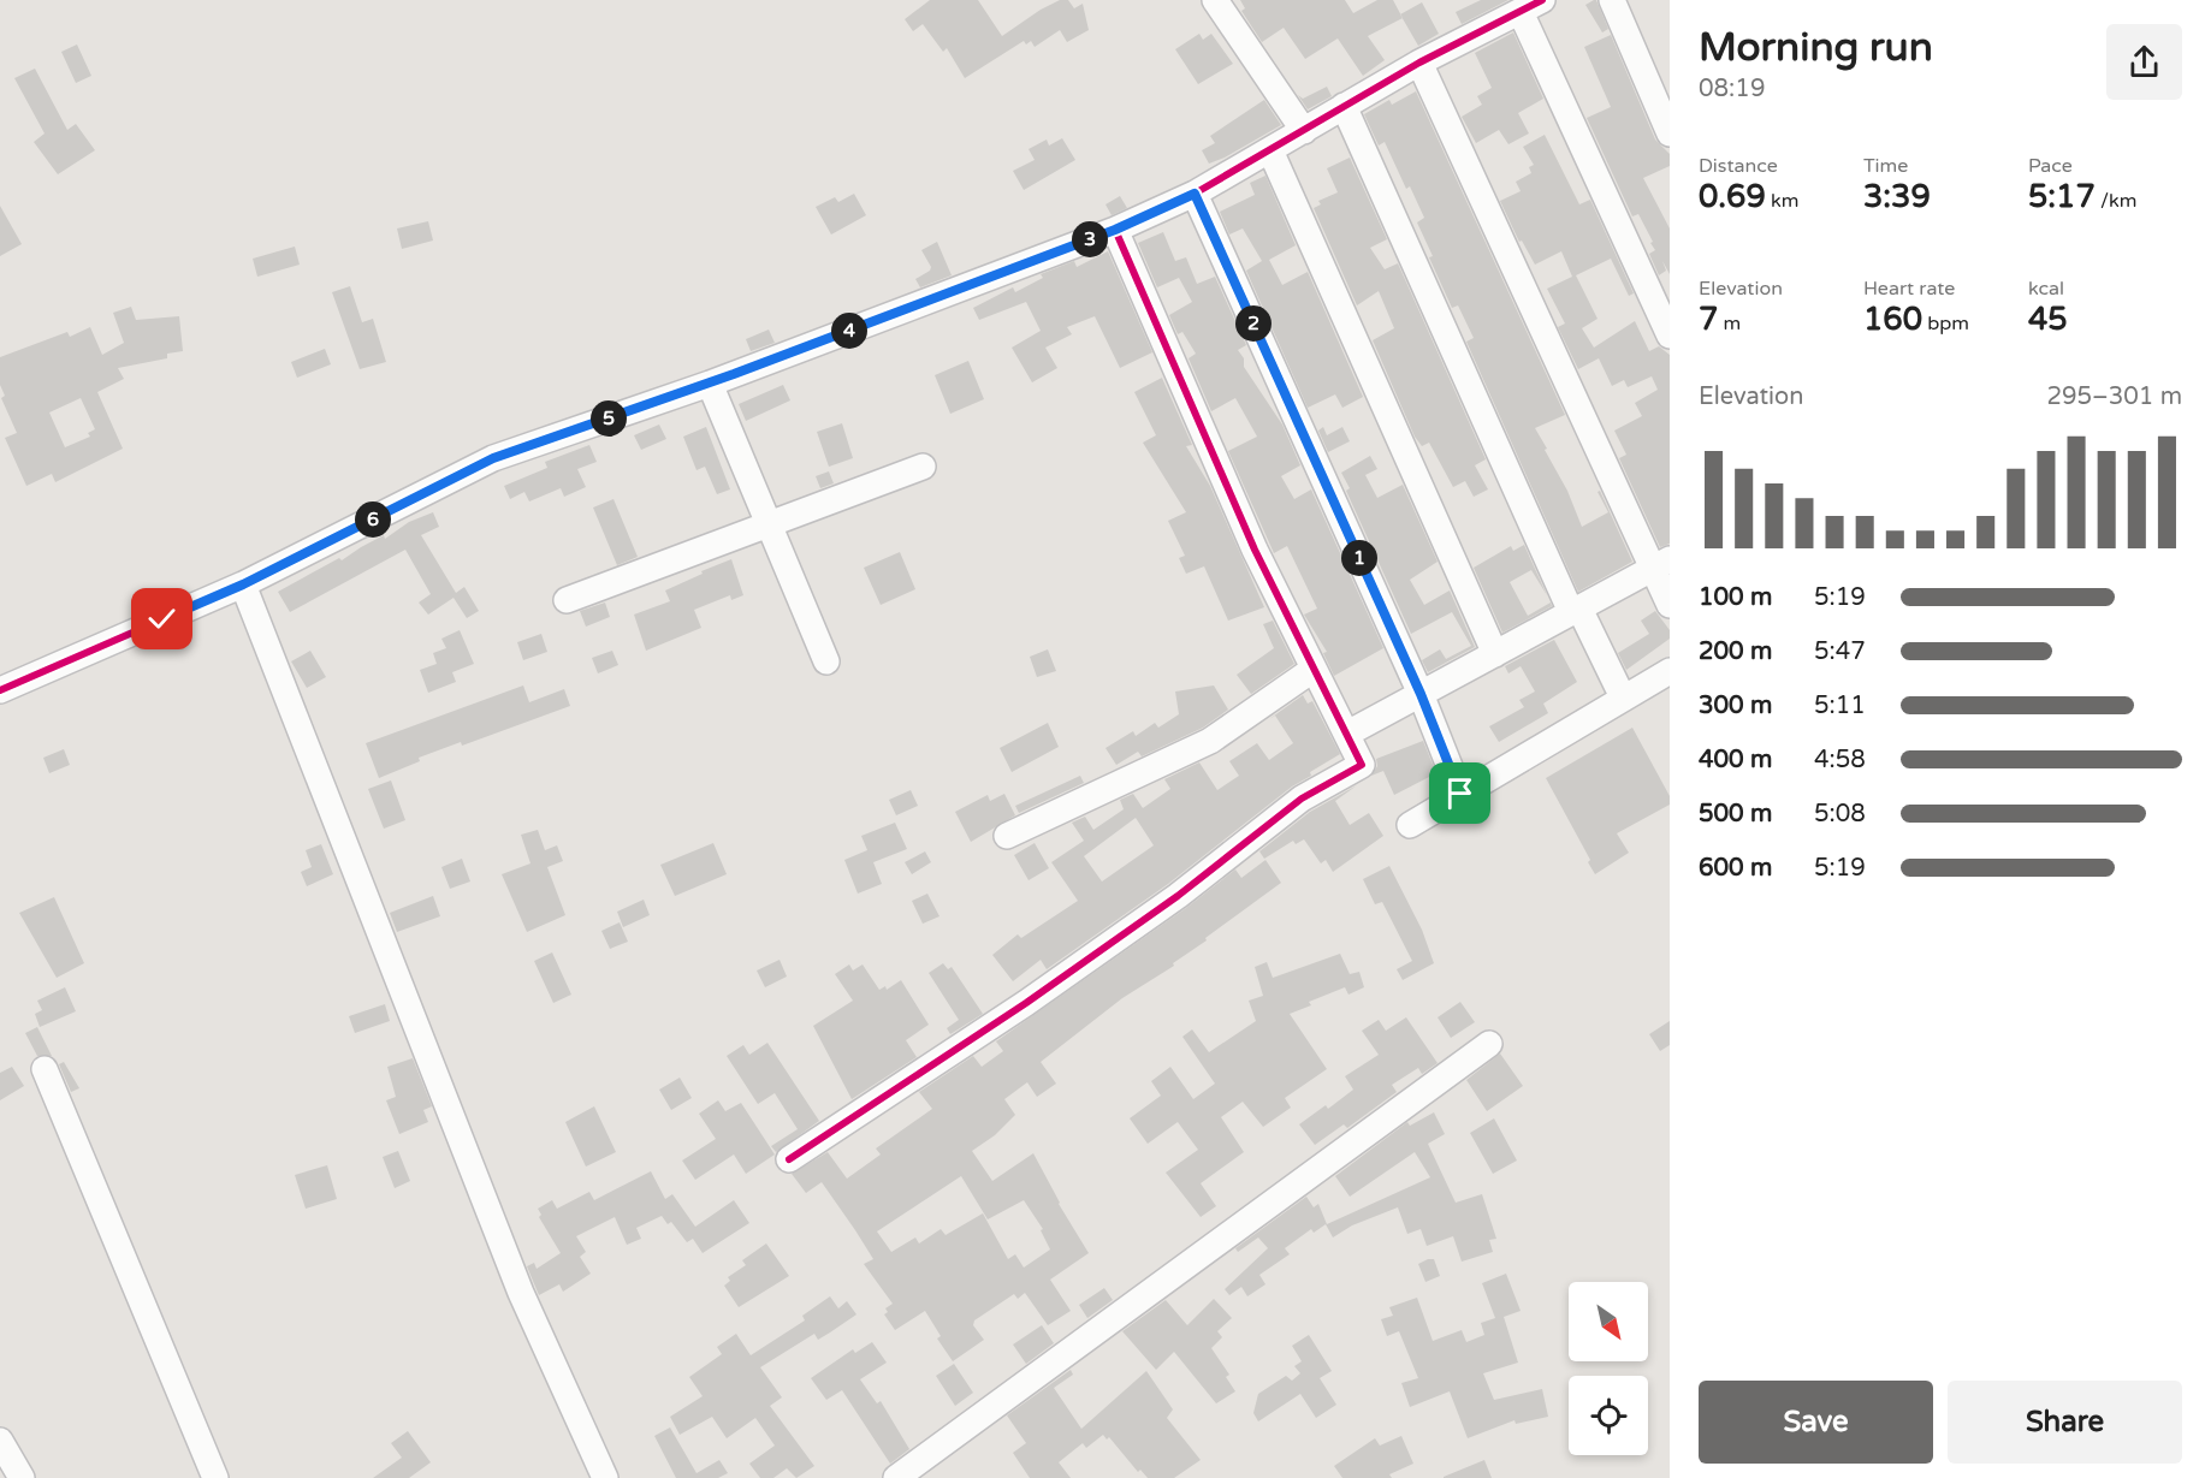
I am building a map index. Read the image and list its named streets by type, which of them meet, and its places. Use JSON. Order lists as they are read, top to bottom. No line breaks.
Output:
{"north":"bottom right","page":{"heading":["Morning run","08:19"],"stats":[["Distance","0.69 km"],["Time","3:39"],["Pace","5:17 /km"],["Elevation","7 m"],["Heart rate","160 bpm"],["kcal","45"]],"pins":["3","2","4","5","6","1"],"chart":["Elevation","295–301 m"],"list":[{"name":"100 m","note":"5:19"},{"name":"200 m","note":"5:47"},{"name":"300 m","note":"5:11"},{"name":"400 m","note":"4:58"},{"name":"500 m","note":"5:08"},{"name":"600 m","note":"5:19"}],"buttons":["Save","Share"]}}
